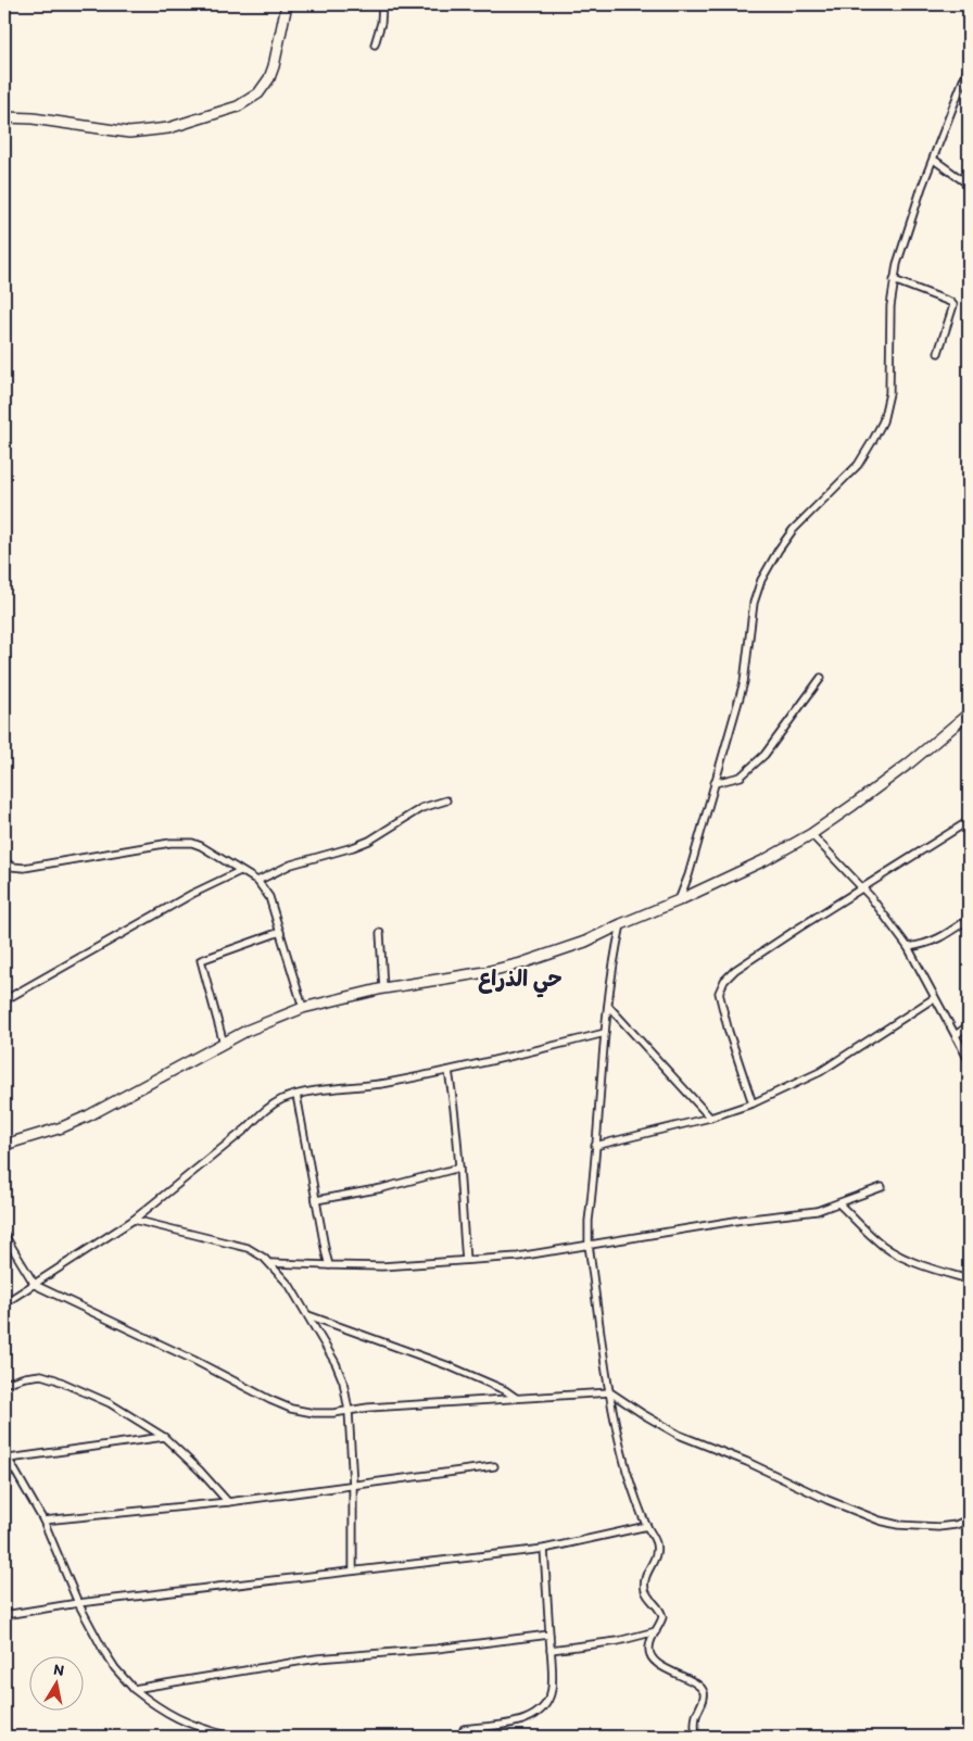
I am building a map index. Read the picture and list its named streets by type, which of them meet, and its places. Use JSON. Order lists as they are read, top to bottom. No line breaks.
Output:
{"districts":["حي الذراع"],"north":"top"}
